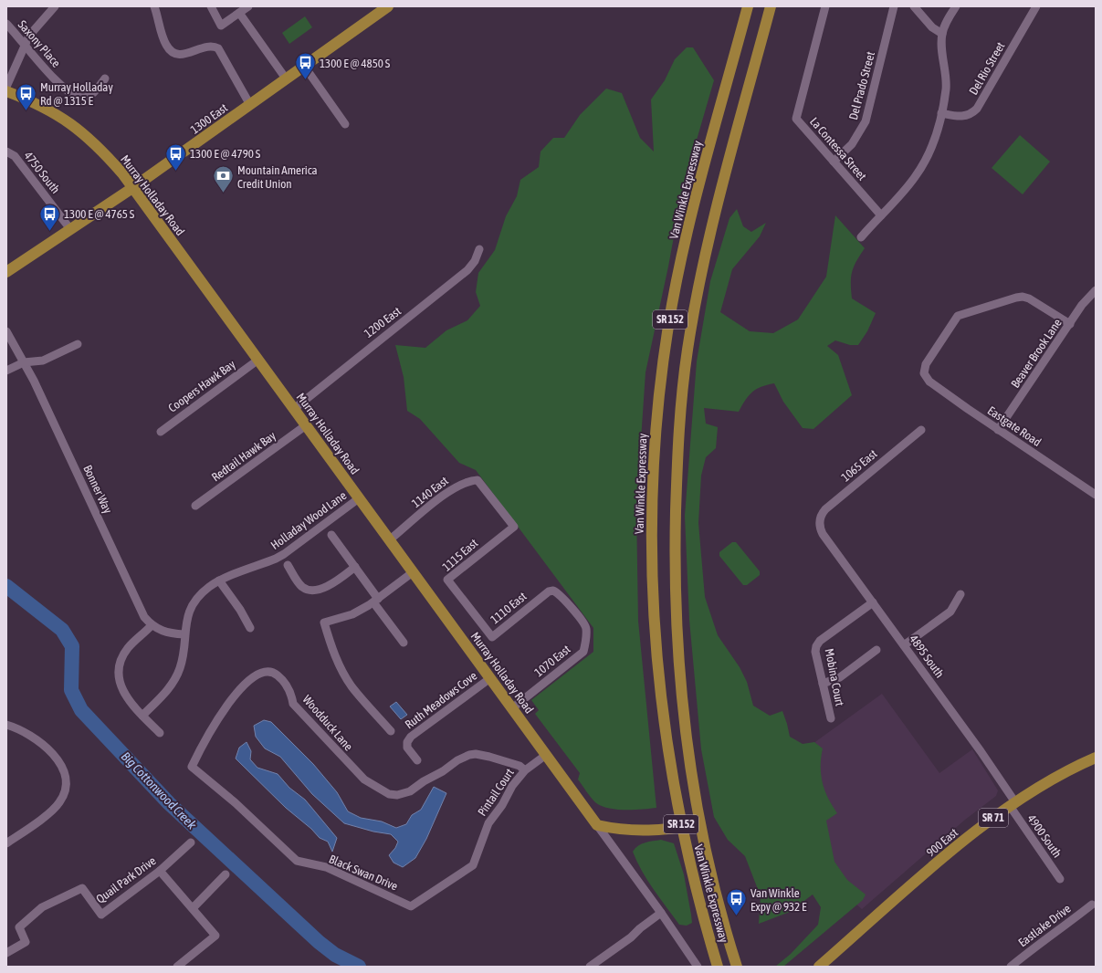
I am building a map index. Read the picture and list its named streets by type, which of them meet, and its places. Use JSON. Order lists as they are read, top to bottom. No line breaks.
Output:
{"streets":{"main road":["1300 East","Van Winkle Expressway","Murray Holladay Road","SR 152","SR 71","900 East"],"street":["Saxony Place","Del Rio Street","Del Prado Street","La Contessa Street","4750 South","1200 East","Beaver Brook Lane","Coopers Hawk Bay","Eastgate Road","Redtail Hawk Bay","1065 East","Bonner Way","1140 East","Holladay Wood Lane","1115 East","1110 East","4895 South","1070 East","Mobina Court","Ruth Meadows Cove","Woodduck Lane","Pintail Court","4900 South","Black Swan Drive","Quail Park Drive","Eastlake Drive"]},"crossings":[["Del Prado Street","La Contessa Street"],["1300 East","4750 South"],["1300 East","Murray Holladay Road"],["Murray Holladay Road","1200 East"],["Murray Holladay Road","Coopers Hawk Bay"],["Murray Holladay Road","Redtail Hawk Bay"],["Murray Holladay Road","1140 East"],["Murray Holladay Road","Holladay Wood Lane"],["Murray Holladay Road","1070 East"],["Murray Holladay Road","Ruth Meadows Cove"],["Murray Holladay Road","Pintail Court"],["Beaver Brook Lane","Eastgate Road"],["1065 East","4895 South"],["Bonner Way","Holladay Wood Lane"],["1140 East","1115 East"],["1115 East","1110 East"],["1110 East","1070 East"],["4895 South","Mobina Court"],["4895 South","4900 South"],["4895 South","900 East"],["Woodduck Lane","Pintail Court"],["Woodduck Lane","Black Swan Drive"],["Pintail Court","Black Swan Drive"],["SR 71","900 East"],["4900 South","900 East"]],"water":["Big Cottonwood Creek"],"places":{"bus stop":["1300 E @ 4850 S","Murray Holladay Rd @ 1315 E","1300 E @ 4790 S","1300 E @ 4765 S","Van Winkle Expy @ 932 E"],"bank":["Mountain America Credit Union"]}}
